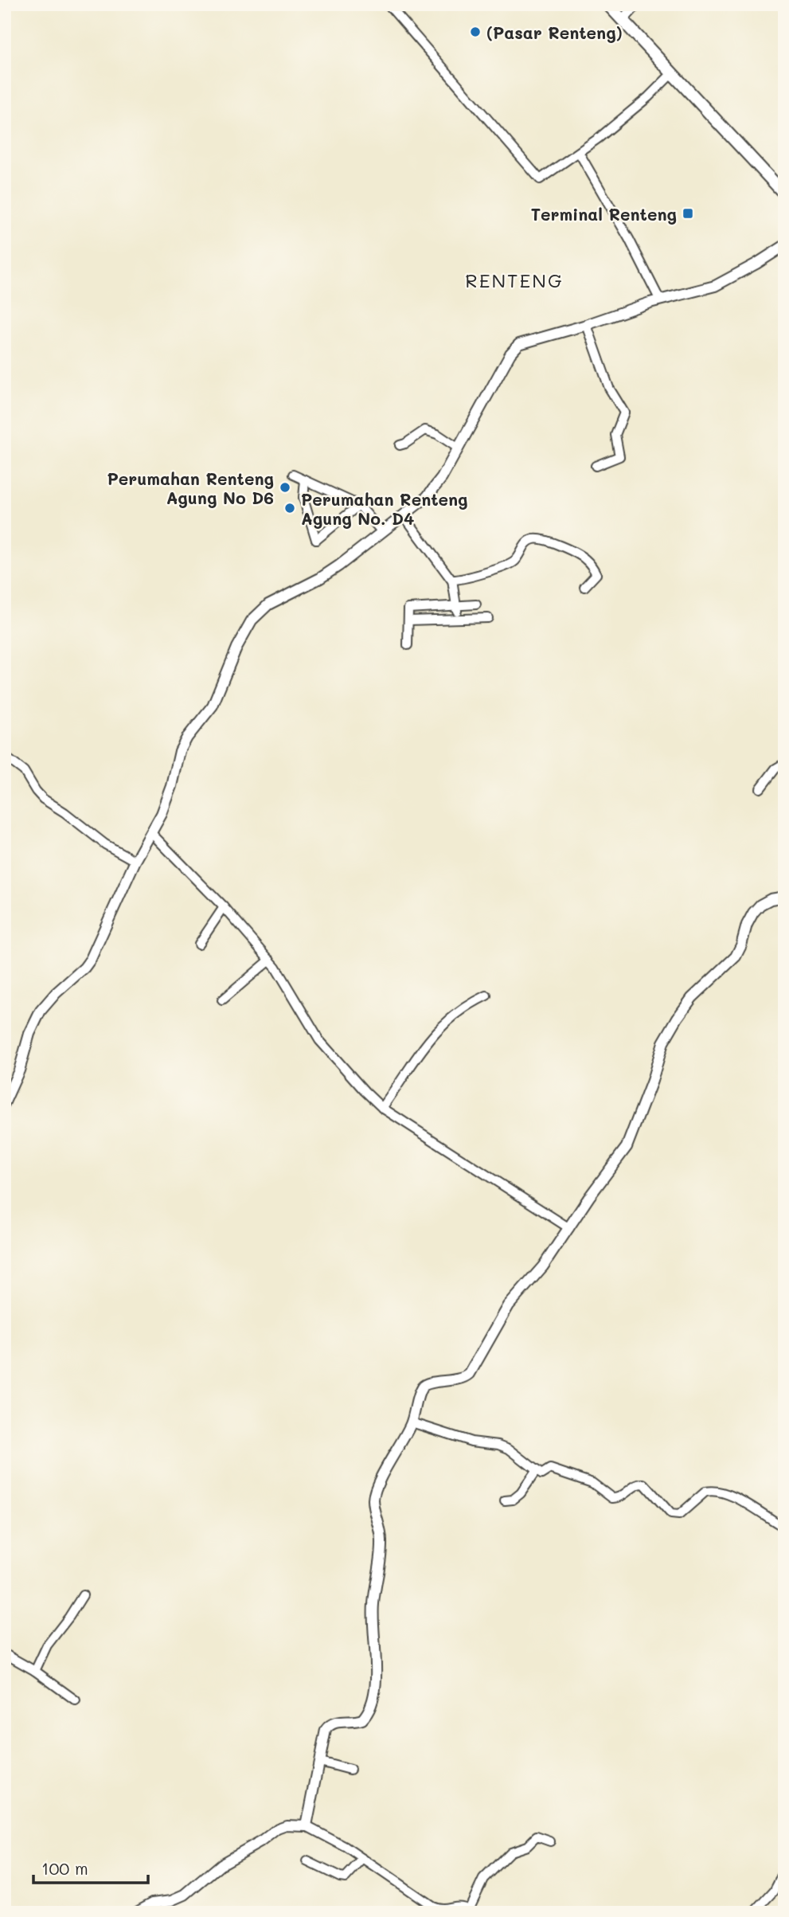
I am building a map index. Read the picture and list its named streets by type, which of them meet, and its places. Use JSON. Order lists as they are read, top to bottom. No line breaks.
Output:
{"districts":["RENTENG"],"places":{"other":["(Pasar Renteng)","Perumahan Renteng Agung No D6","Perumahan Renteng Agung No. D4"],"transit":["Terminal Renteng"]},"scale_bar":"100 m"}
